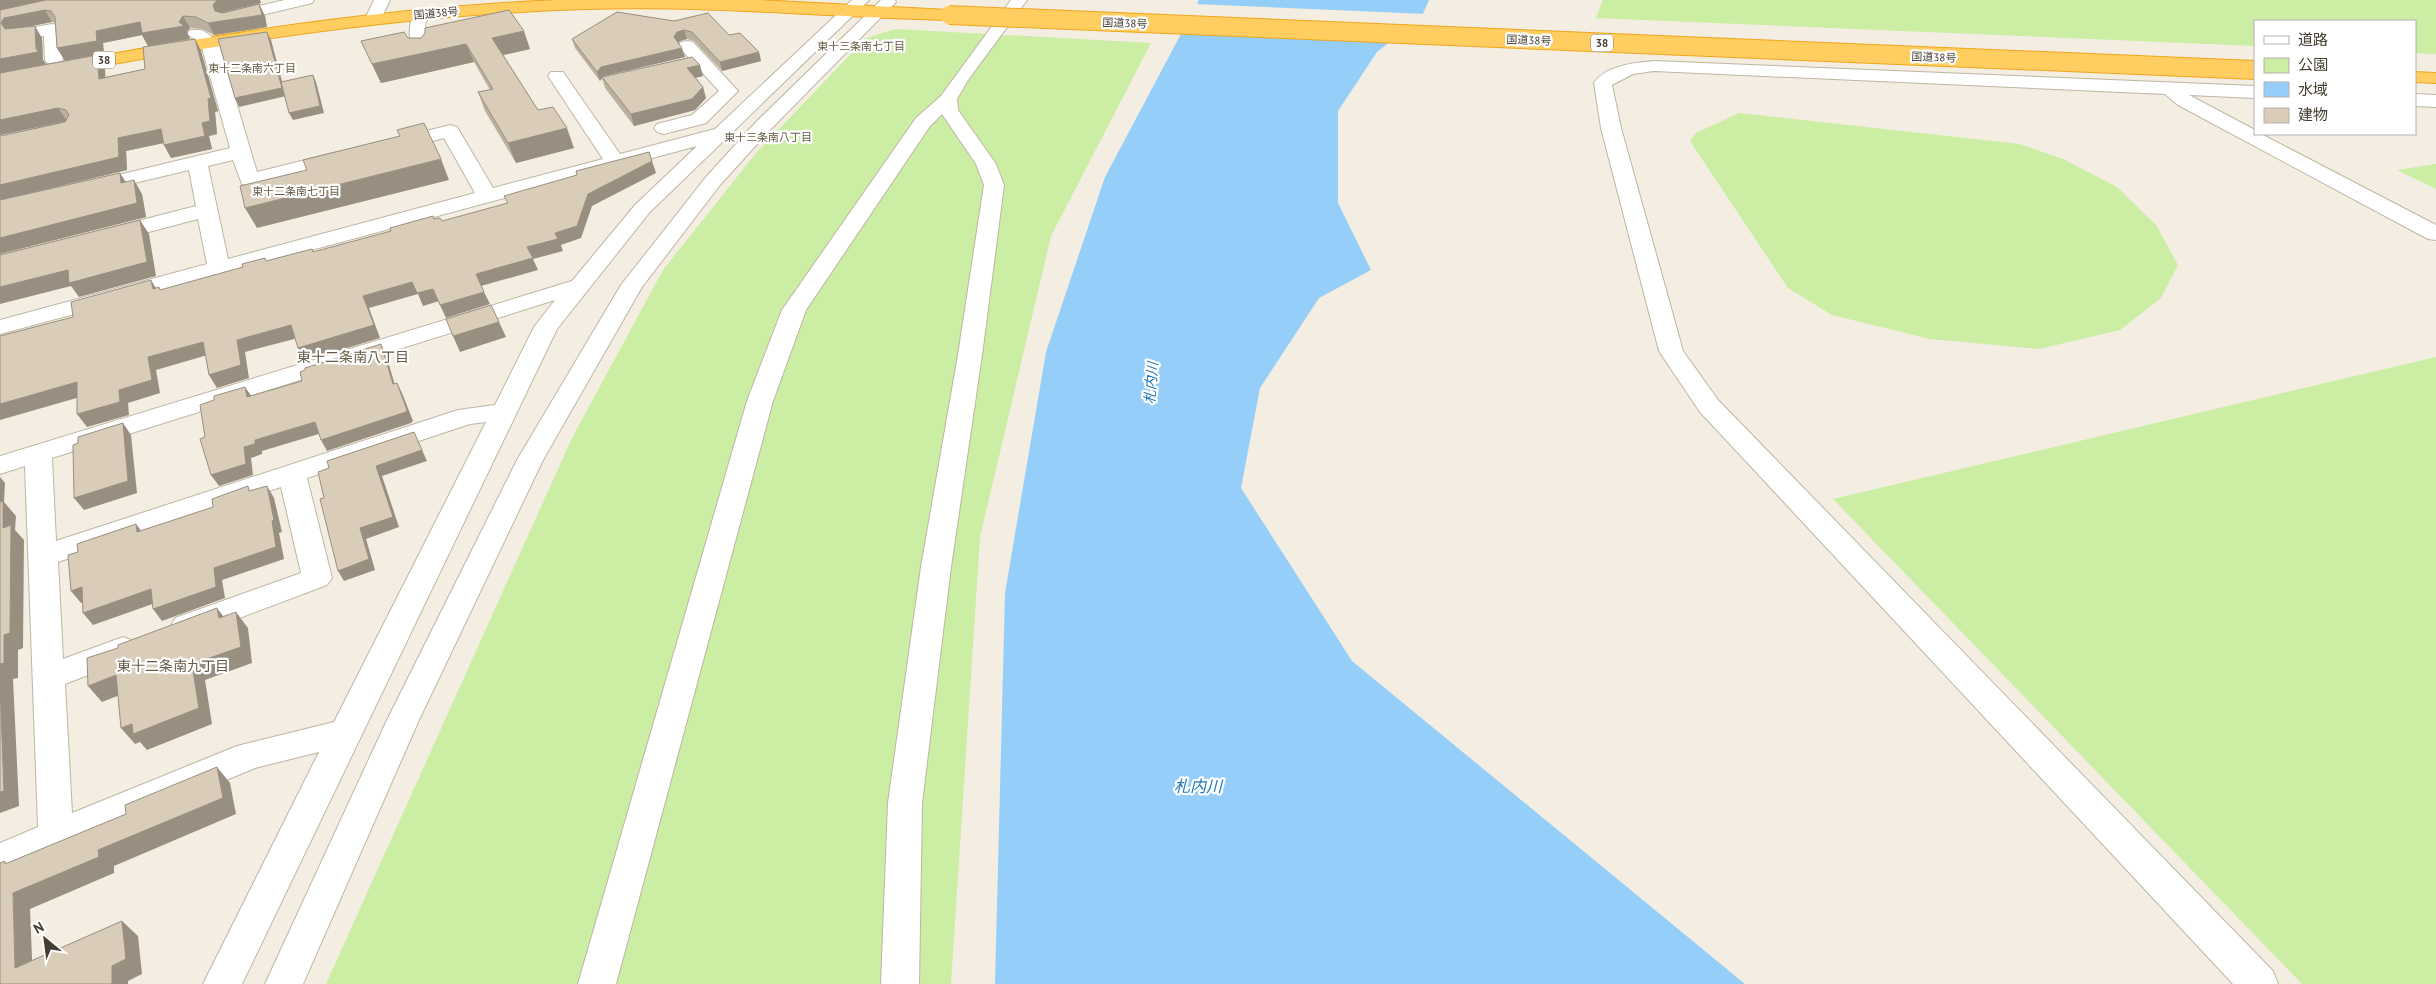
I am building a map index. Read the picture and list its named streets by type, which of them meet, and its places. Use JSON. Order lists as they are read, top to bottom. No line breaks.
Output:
{"streets":{"highway":["国道38号","38"]},"districts":["東十三条南七丁目","東十二条南六丁目","東十三条南八丁目","東十二条南七丁目","東十二条南八丁目","東十二条南九丁目"],"water":["札内川"],"legend":["道路","公園","水域","建物"],"north":"top left"}
